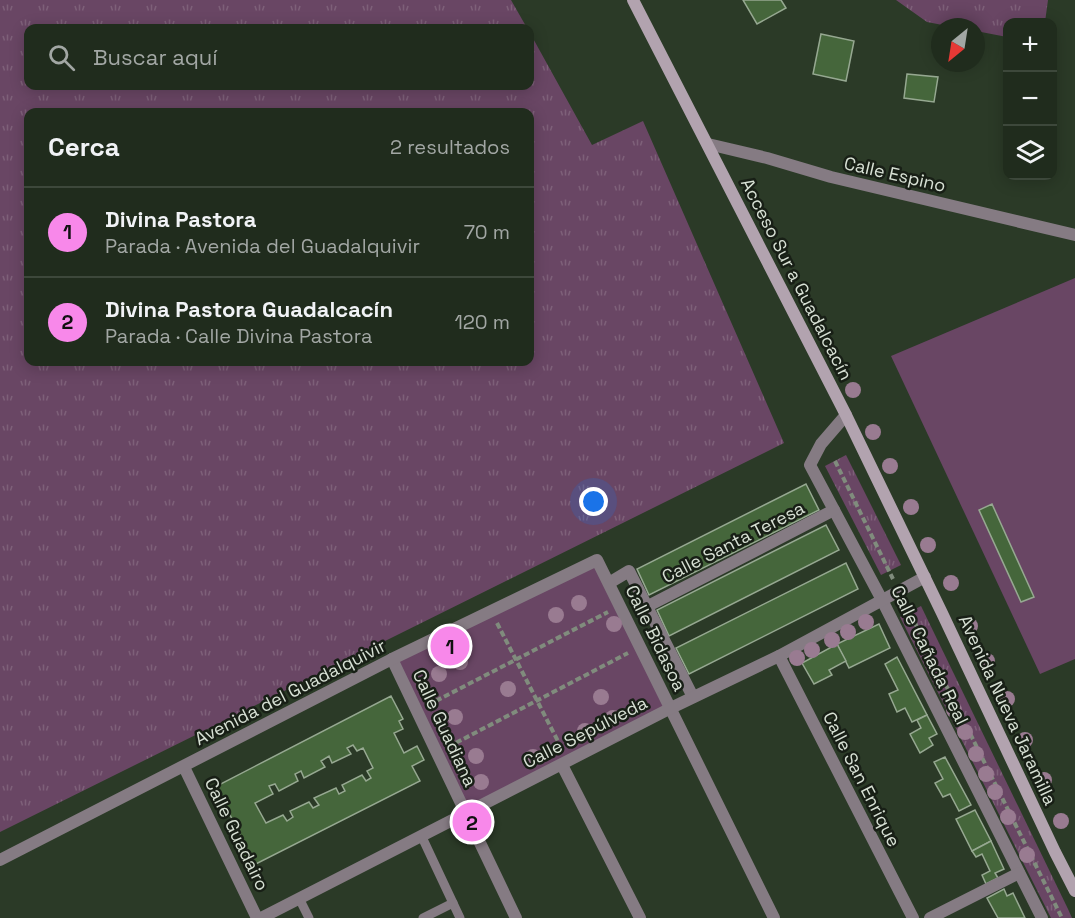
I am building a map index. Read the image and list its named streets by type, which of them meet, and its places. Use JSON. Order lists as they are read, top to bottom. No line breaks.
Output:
{"streets":{"street":["Calle Espino","Acceso Sur a Guadalcacín","Calle Santa Teresa","Calle Bidasoa","Calle Cañada Real","Avenida del Guadalquivir","Avenida Nueva Jaramilla","Calle Guadiana","Calle Sepúlveda","Calle San Enrique","Calle Guadairo"]},"crossings":[["Calle Espino","Acceso Sur a Guadalcacín"],["Acceso Sur a Guadalcacín","Calle Cañada Real"],["Acceso Sur a Guadalcacín","Avenida Nueva Jaramilla"],["Acceso Sur a Guadalcacín","Calle Sepúlveda"],["Calle Santa Teresa","Calle Bidasoa"],["Calle Santa Teresa","Calle Cañada Real"],["Calle Bidasoa","Avenida del Guadalquivir"],["Calle Bidasoa","Calle Sepúlveda"],["Calle Cañada Real","Calle Sepúlveda"],["Avenida del Guadalquivir","Calle Guadiana"],["Avenida del Guadalquivir","Calle Guadairo"],["Avenida Nueva Jaramilla","Calle Sepúlveda"],["Calle Guadiana","Calle Sepúlveda"],["Calle Sepúlveda","Calle San Enrique"],["Calle Sepúlveda","Calle Guadairo"]],"north":"bottom left","page":{"map_buttons":["+","−"],"search":"Buscar aquí","heading":["Cerca","2 resultados"],"list":[{"mark":"1","name":"Divina Pastora","note":"Parada · Avenida del Guadalquivir","value":"70 m"},{"mark":"2","name":"Divina Pastora Guadalcacín","note":"Parada · Calle Divina Pastora","value":"120 m"}],"pins":["1","2"]}}
